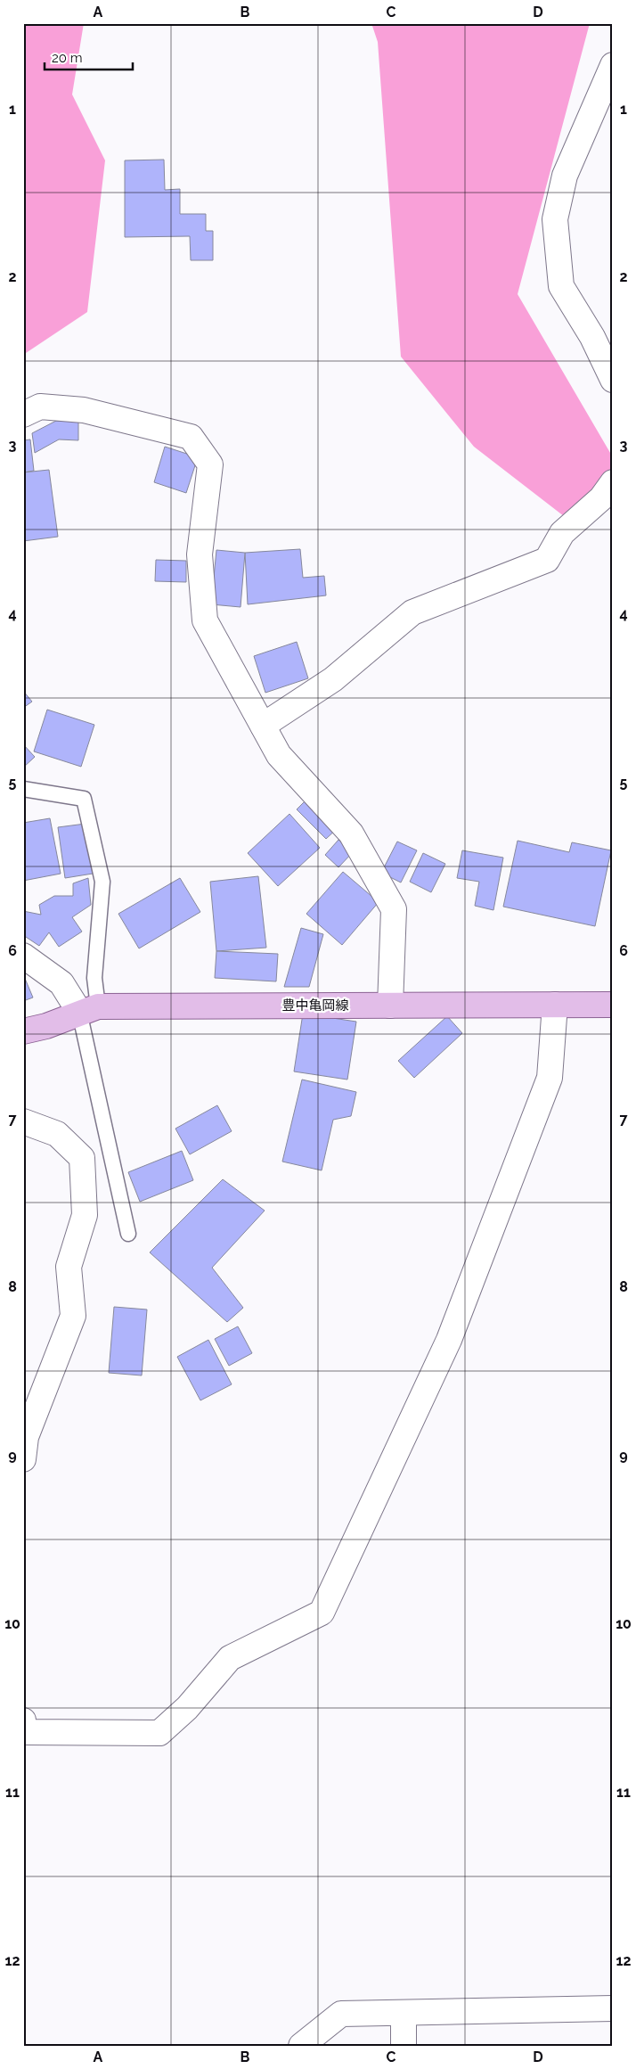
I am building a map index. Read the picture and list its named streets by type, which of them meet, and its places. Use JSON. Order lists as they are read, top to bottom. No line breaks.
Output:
{"streets":{"main road":["豊中亀岡線"]},"scale_bar":"20 m","grid":{"columns":["A","B","C","D"],"rows":["1","2","3","4","5","6","7","8","9","10","11","12"]}}
